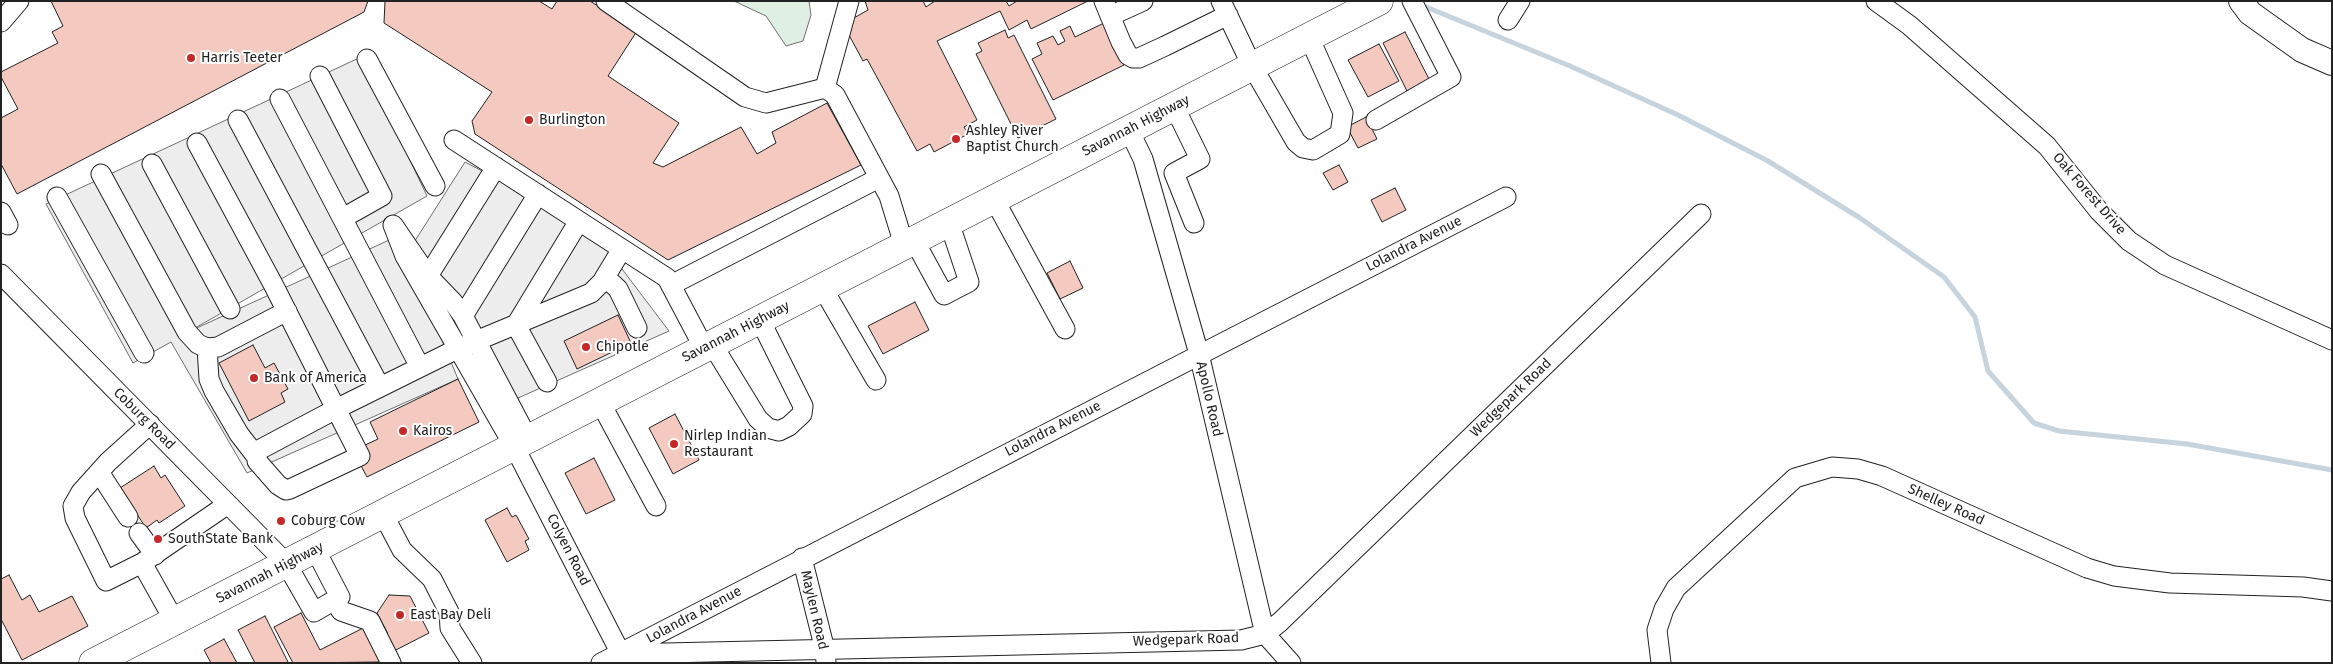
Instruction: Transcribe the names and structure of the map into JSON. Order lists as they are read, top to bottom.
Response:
{
  "streets": {
    "highway": ["Savannah Highway"],
    "street": [
      "Oak Forest Drive",
      "Lolandra Avenue",
      "Wedgepark Road",
      "Apollo Road",
      "Coburg Road",
      "Shelley Road",
      "Colyen Road",
      "Maylen Road"
    ]
  },
  "crossings": [
    ["Savannah Highway", "Apollo Road"],
    ["Savannah Highway", "Coburg Road"],
    ["Savannah Highway", "Colyen Road"],
    ["Lolandra Avenue", "Wedgepark Road"],
    ["Lolandra Avenue", "Apollo Road"],
    ["Lolandra Avenue", "Colyen Road"],
    ["Lolandra Avenue", "Maylen Road"],
    ["Wedgepark Road", "Apollo Road"],
    ["Wedgepark Road", "Colyen Road"],
    ["Wedgepark Road", "Maylen Road"]
  ],
  "places": [
    "Harris Teeter",
    "Burlington",
    "Ashley River Baptist Church",
    "Chipotle",
    "Bank of America",
    "Kairos",
    "Nirlep Indian Restaurant",
    "Coburg Cow",
    "SouthState Bank",
    "East Bay Deli"
  ]
}
